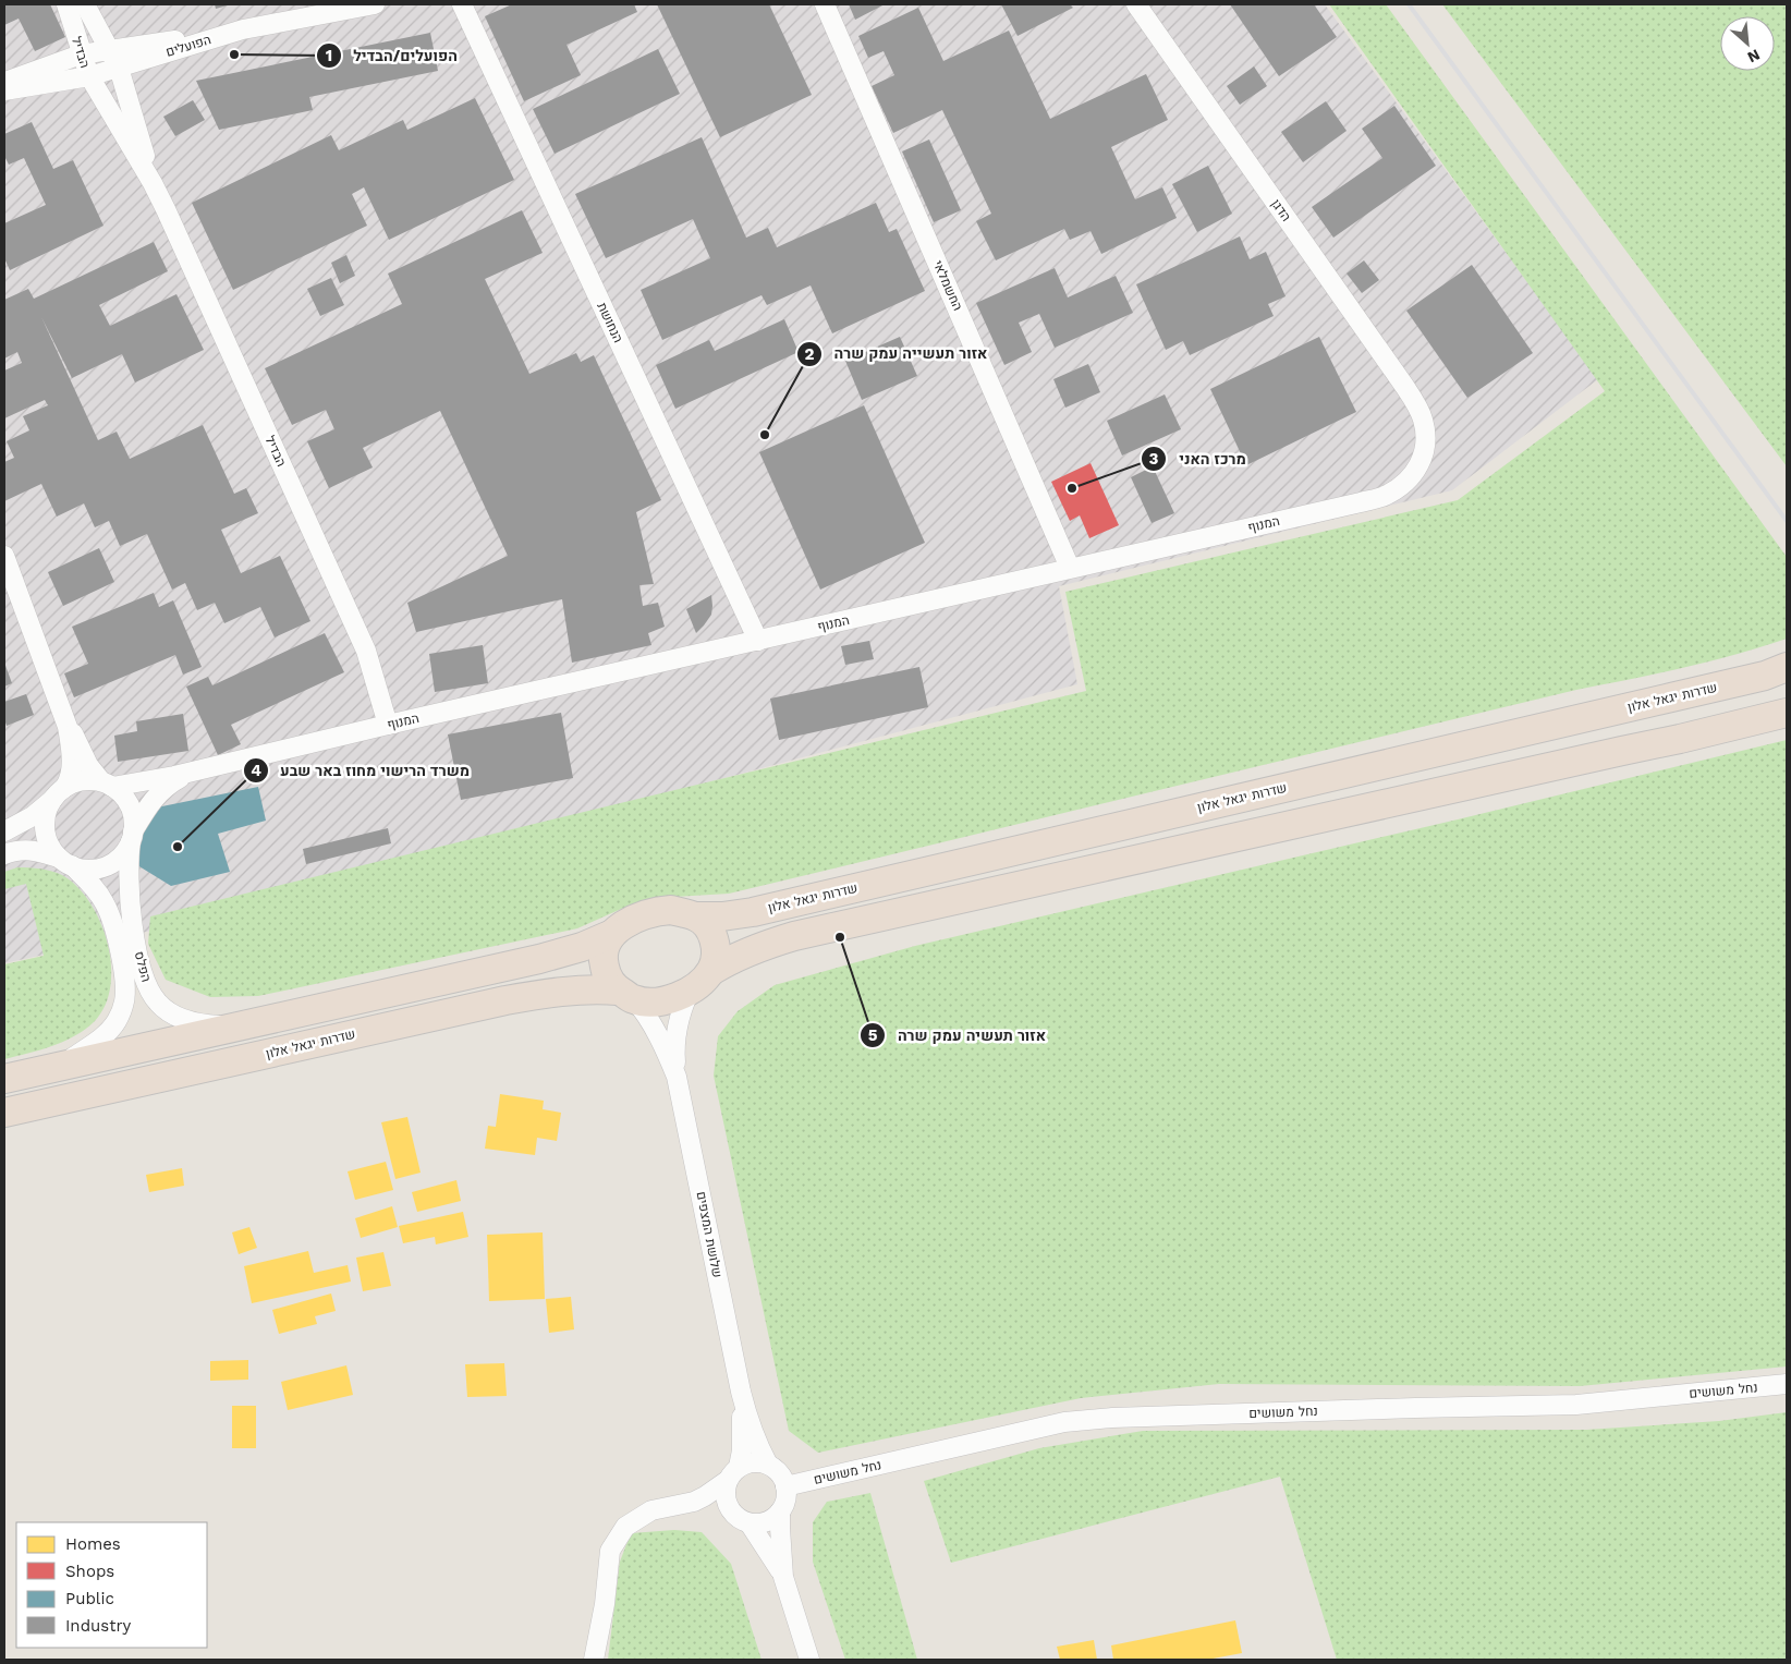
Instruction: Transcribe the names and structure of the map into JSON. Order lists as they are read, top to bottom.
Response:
{
  "streets": {
    "highway": ["שדרות יגאל אלון"],
    "street": [
      "הבדיל",
      "הדגן",
      "החשמלאי",
      "הנחושת",
      "המנוף",
      "הפלס",
      "שלושת המצפים",
      "נחל משושים"
    ]
  },
  "crossings": [
    ["הבדיל", "המנוף"],
    ["הדגן", "המנוף"],
    ["החשמלאי", "המנוף"],
    ["הנחושת", "המנוף"],
    ["המנוף", "הפלס"],
    ["שדרות יגאל אלון", "שלושת המצפים"],
    ["שלושת המצפים", "נחל משושים"]
  ],
  "places": [
    "הפועלים/הבדיל",
    "אזור תעשייה עמק שרה",
    "מרכז האני",
    "משרד הרישוי מחוז באר שבע",
    "אזור תעשיה עמק שרה"
  ],
  "legend": [
    "Homes",
    "Shops",
    "Public",
    "Industry"
  ],
  "north": "bottom right"
}
